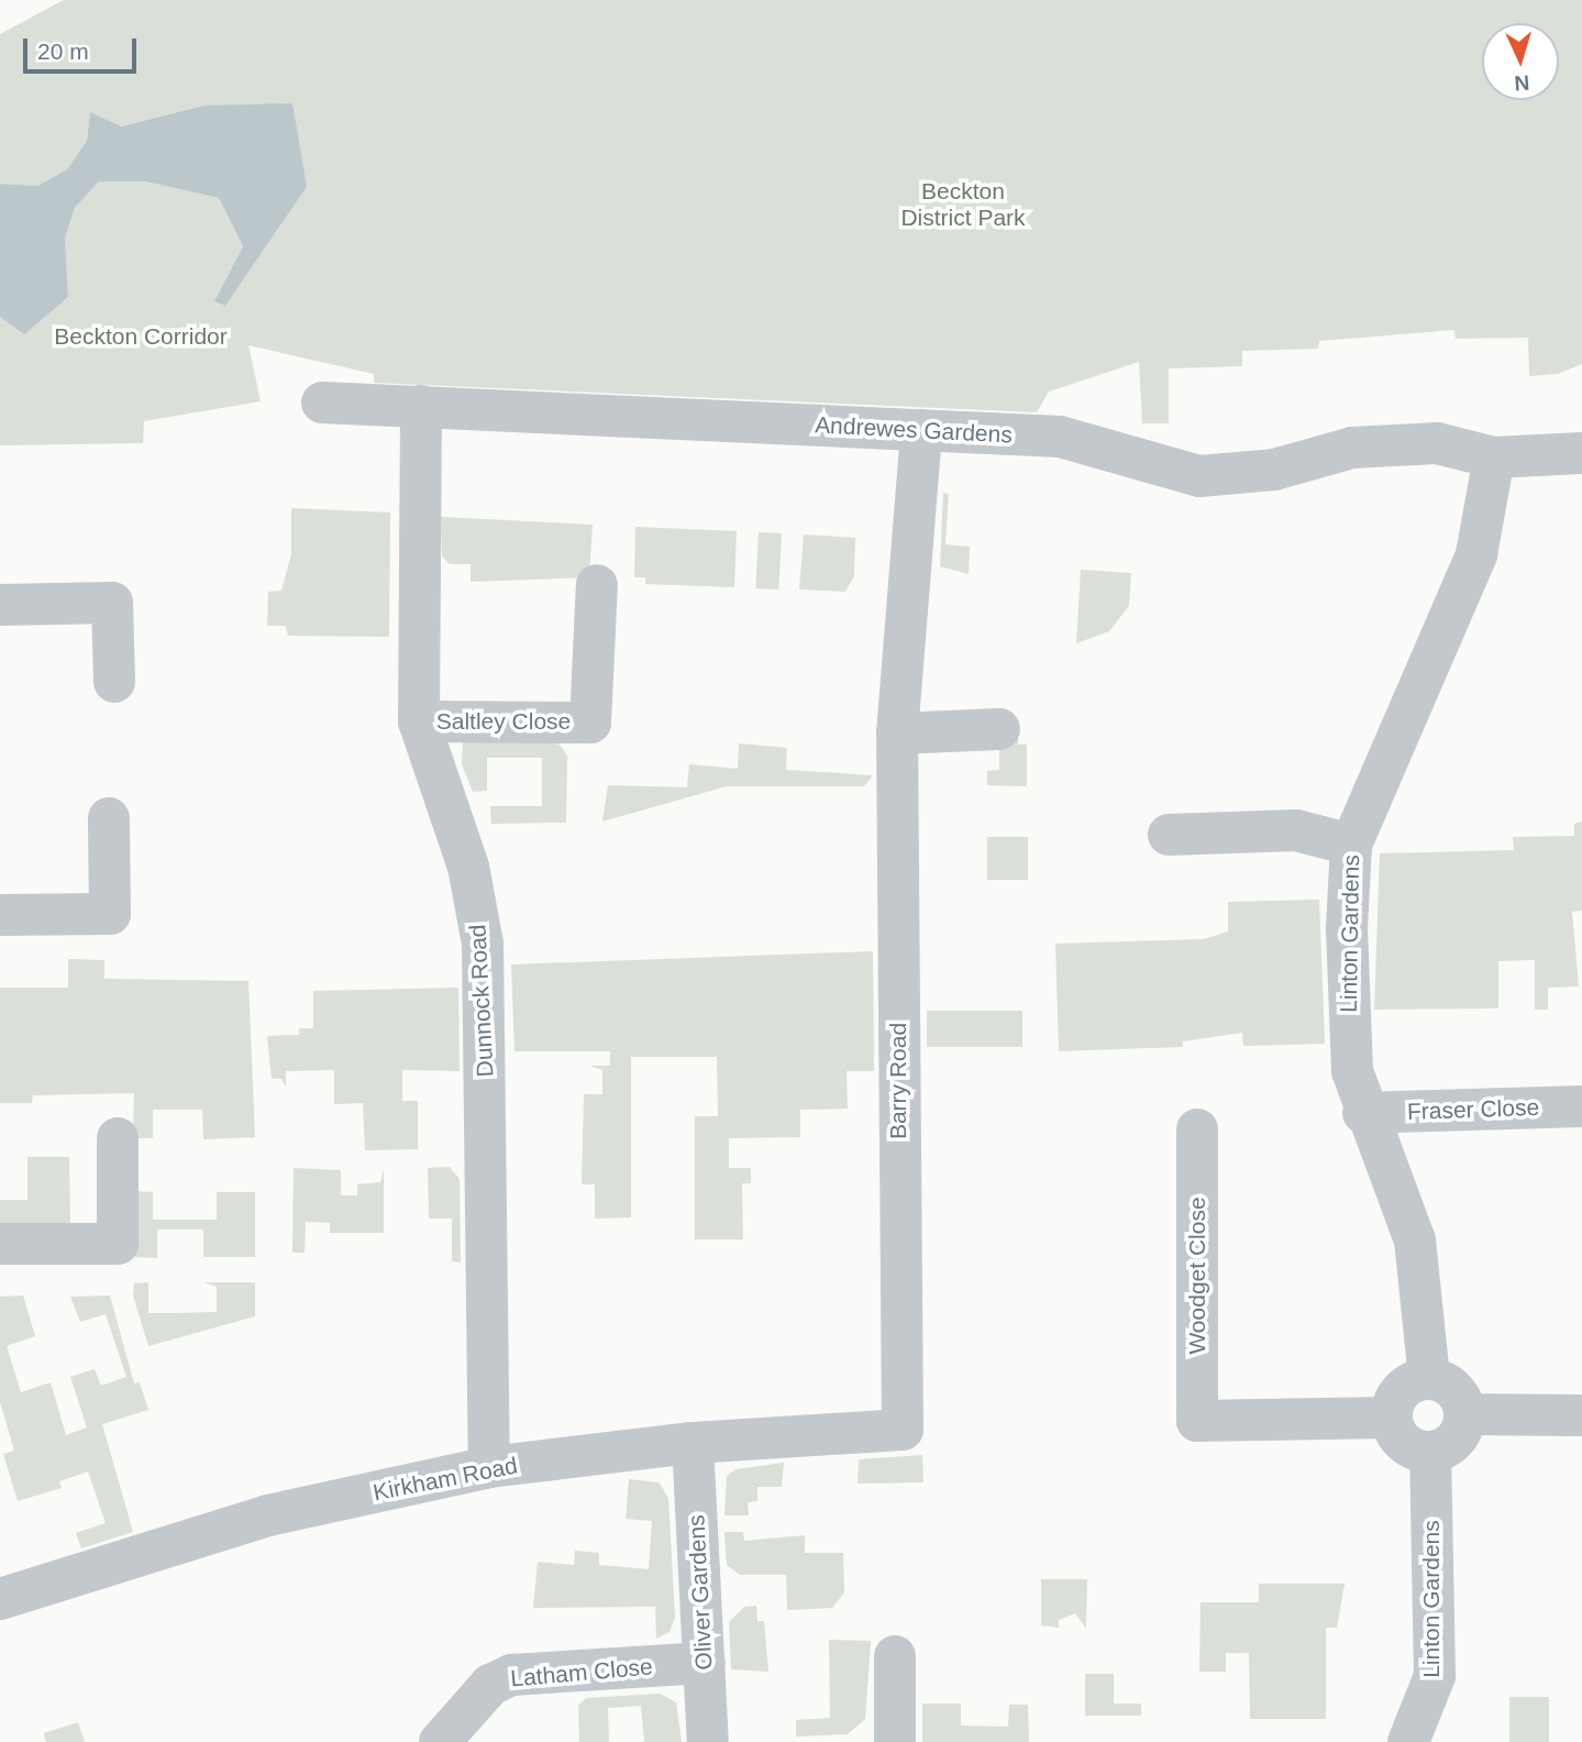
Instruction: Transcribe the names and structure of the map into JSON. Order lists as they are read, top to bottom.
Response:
{
  "streets": {
    "street": [
      "Andrewes Gardens",
      "Saltley Close",
      "Linton Gardens",
      "Dunnock Road",
      "Barry Road",
      "Fraser Close",
      "Woodget Close",
      "Kirkham Road",
      "Oliver Gardens",
      "Latham Close"
    ]
  },
  "crossings": [
    ["Andrewes Gardens", "Linton Gardens"],
    ["Andrewes Gardens", "Dunnock Road"],
    ["Andrewes Gardens", "Barry Road"],
    ["Saltley Close", "Dunnock Road"],
    ["Linton Gardens", "Fraser Close"],
    ["Linton Gardens", "Woodget Close"],
    ["Dunnock Road", "Kirkham Road"],
    ["Barry Road", "Kirkham Road"],
    ["Kirkham Road", "Oliver Gardens"],
    ["Oliver Gardens", "Latham Close"]
  ],
  "parks": ["Beckton District Park", "Beckton Corridor"],
  "scale_bar": "20 m",
  "north": "bottom"
}
